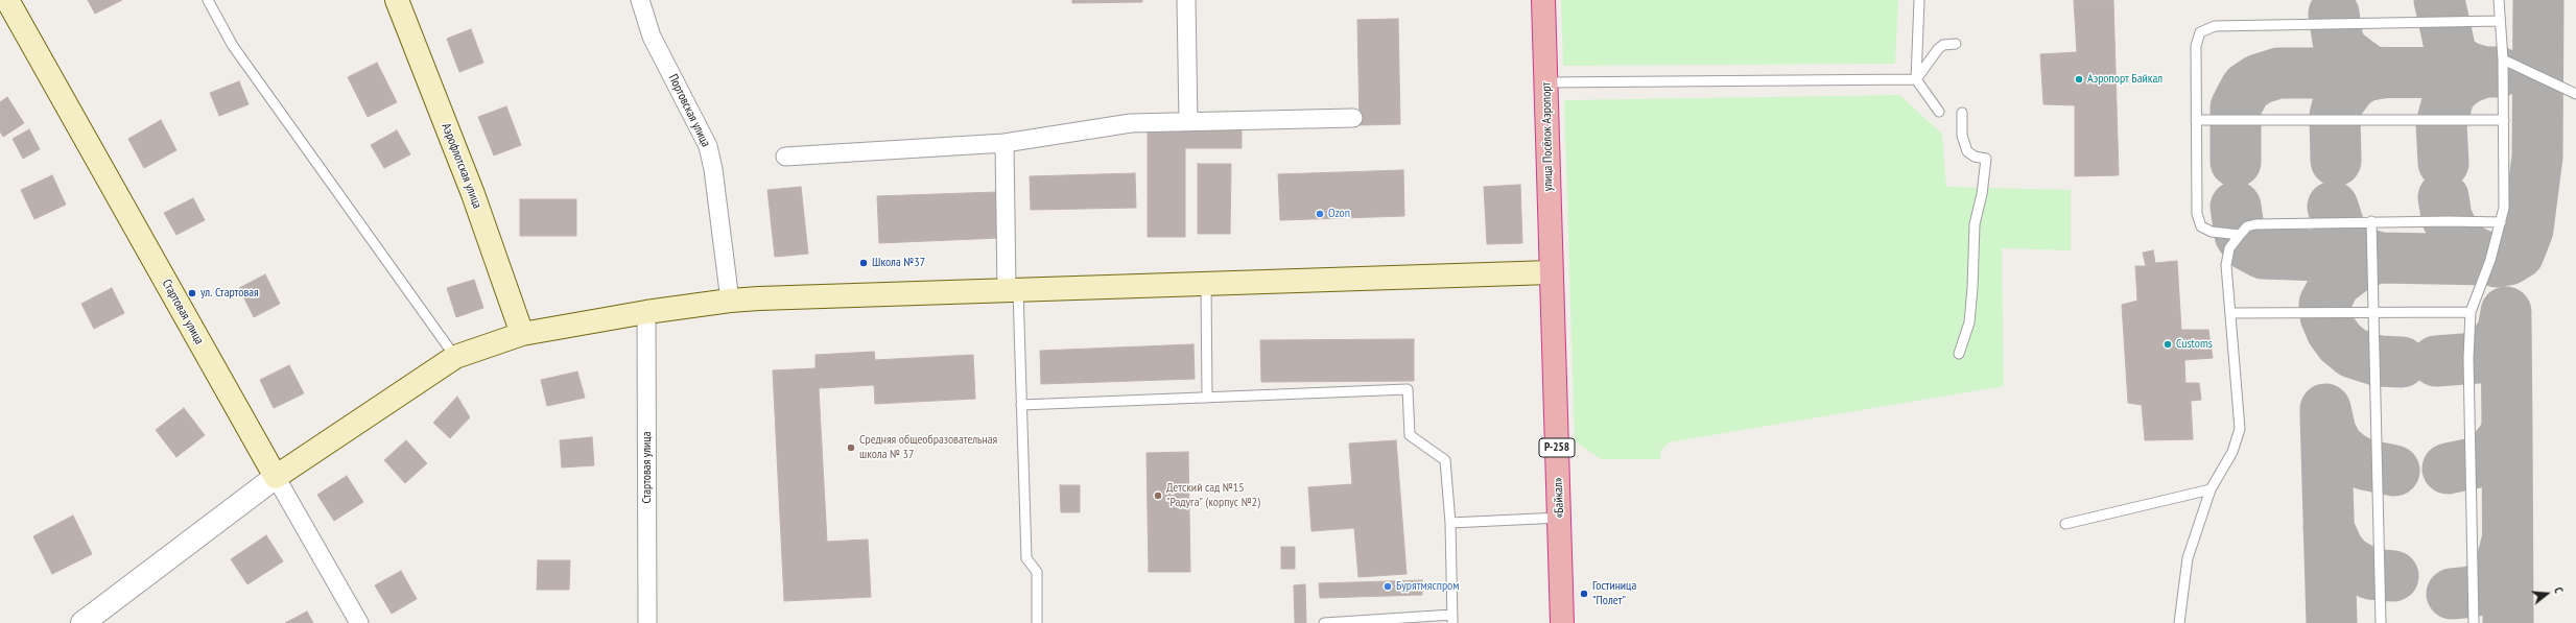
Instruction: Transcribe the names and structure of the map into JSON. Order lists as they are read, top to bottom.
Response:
{
  "streets": {
    "highway": ["улица Посёлок Аэропорт", "Р-258", "«Байкал»"],
    "main road": ["Аэрофлотская улица", "Стартовая улица"],
    "street": ["Портовская улица"]
  },
  "crossings": [
    ["улица Посёлок Аэропорт", "«Байкал»"]
  ],
  "places": [
    "Аэропорт Байкал",
    "Ozon",
    "Школа №37",
    "ул. Стартовая",
    "Customs",
    "Средняя общеобразовательная школа № 37",
    "Детский сад №15 \"Радуга\" (корпус №2)",
    "Бурятмяспром",
    "Гостиница \"Полет\""
  ],
  "north": "right"
}
